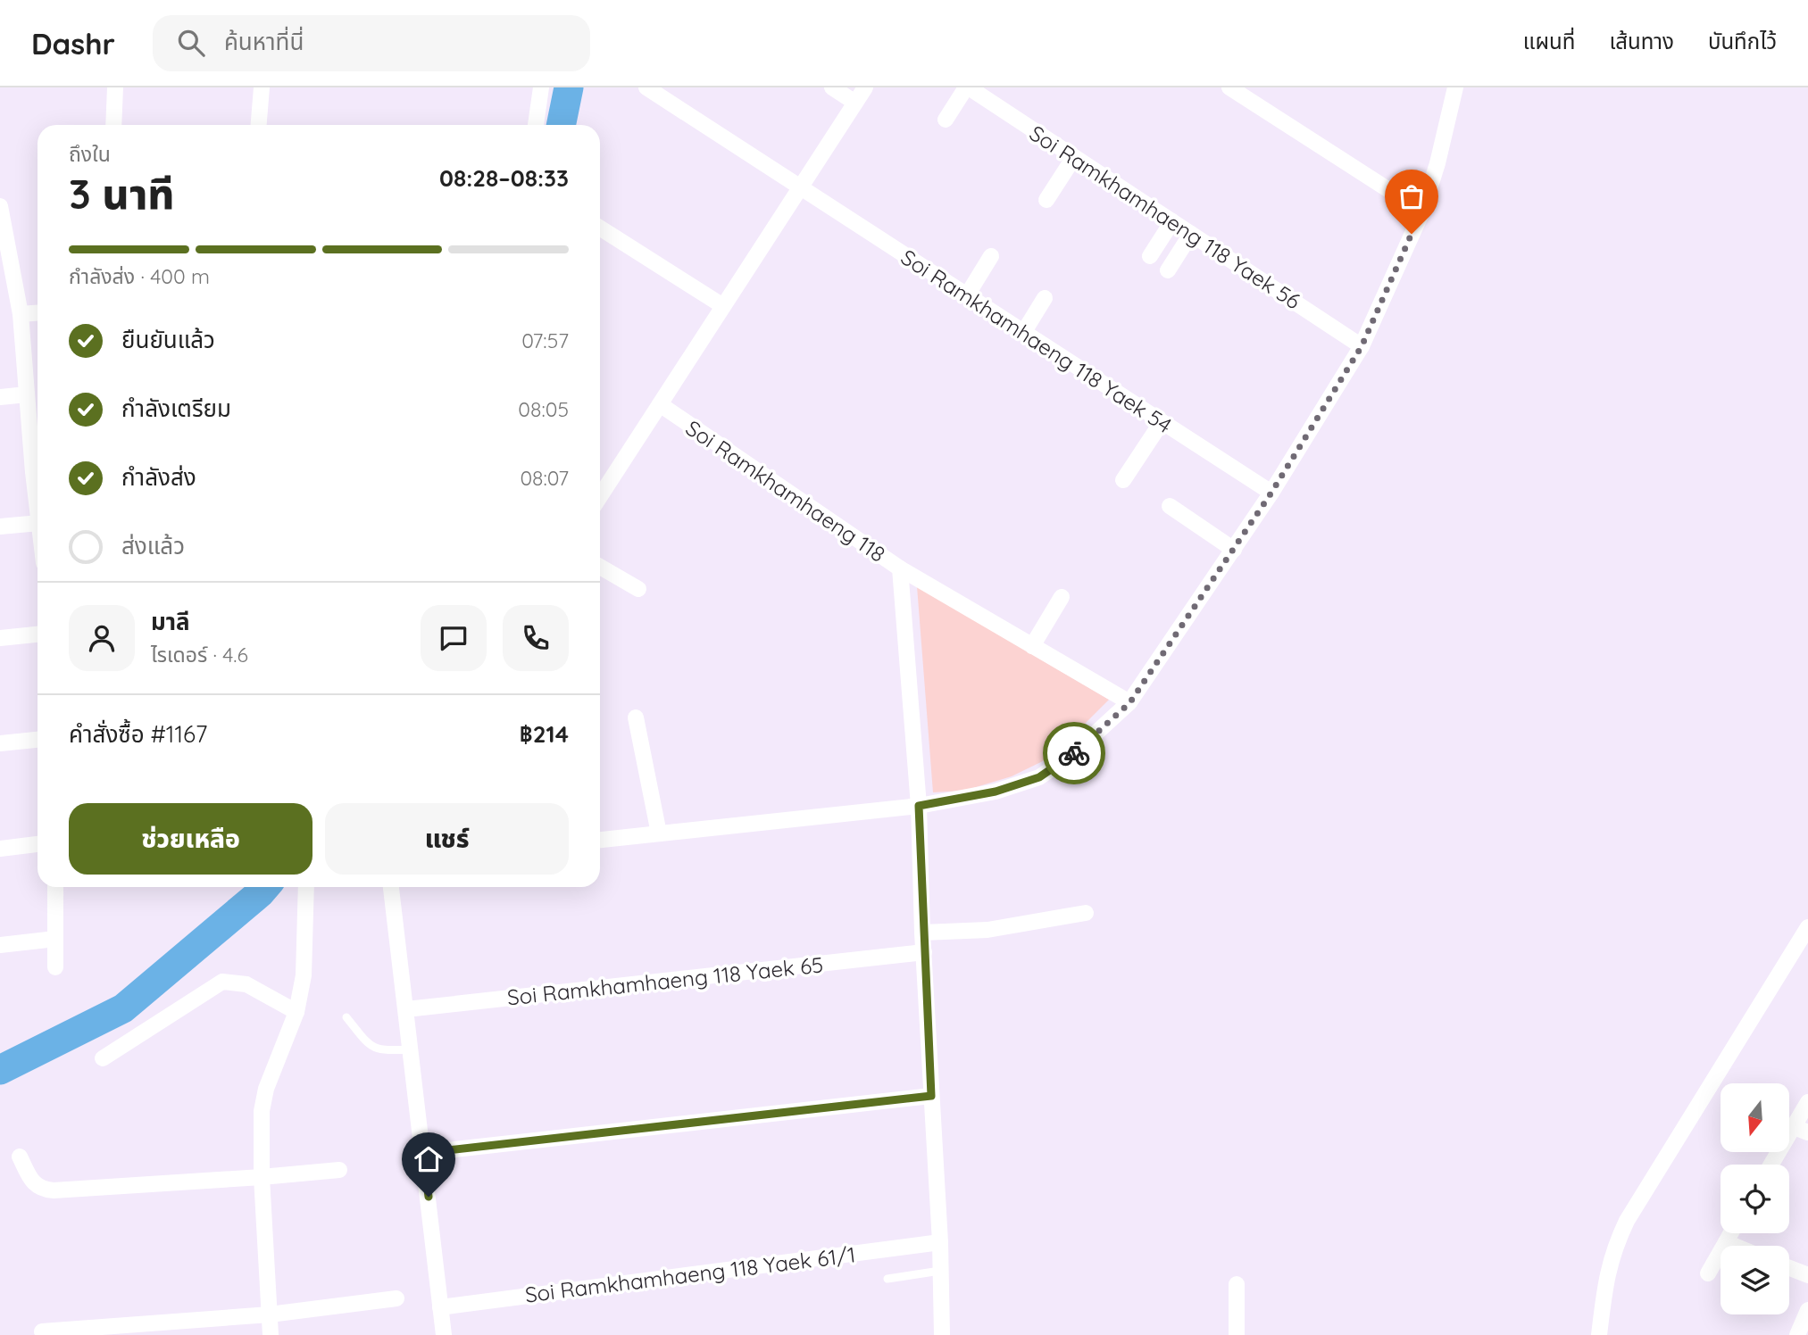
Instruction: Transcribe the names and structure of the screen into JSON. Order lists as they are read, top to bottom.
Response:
{
  "streets": {
    "street": [
      "Soi Ramkhamhaeng 118 Yaek 56",
      "Soi Ramkhamhaeng 118 Yaek 54",
      "Soi Ramkhamhaeng 118",
      "Soi Ramkhamhaeng 118 Yaek 65",
      "Soi Ramkhamhaeng 118 Yaek 61/1"
    ]
  },
  "crossings": [
    ["Soi Ramkhamhaeng 118", "Soi Ramkhamhaeng 118 Yaek 65"],
    ["Soi Ramkhamhaeng 118", "Soi Ramkhamhaeng 118 Yaek 61/1"]
  ],
  "north": "bottom",
  "page": {
    "header": "Dashr",
    "search": "ค้นหาที่นี่",
    "nav": ["แผนที่", "เส้นทาง", "บันทึกไว้"],
    "heading": ["3 นาที", "ถึงใน", "08:28–08:33"],
    "panel": [
      "มาลี",
      "ไรเดอร์ · 4.6",
      "คำสั่งซื้อ #1167",
      "฿214"
    ],
    "bar": "กำลังส่ง · 400 m",
    "list": [
      ["ยืนยันแล้ว", "07:57"],
      ["กำลังเตรียม", "08:05"],
      ["กำลังส่ง", "08:07"],
      "ส่งแล้ว"
    ],
    "buttons": ["ช่วยเหลือ", "แชร์"]
  }
}
